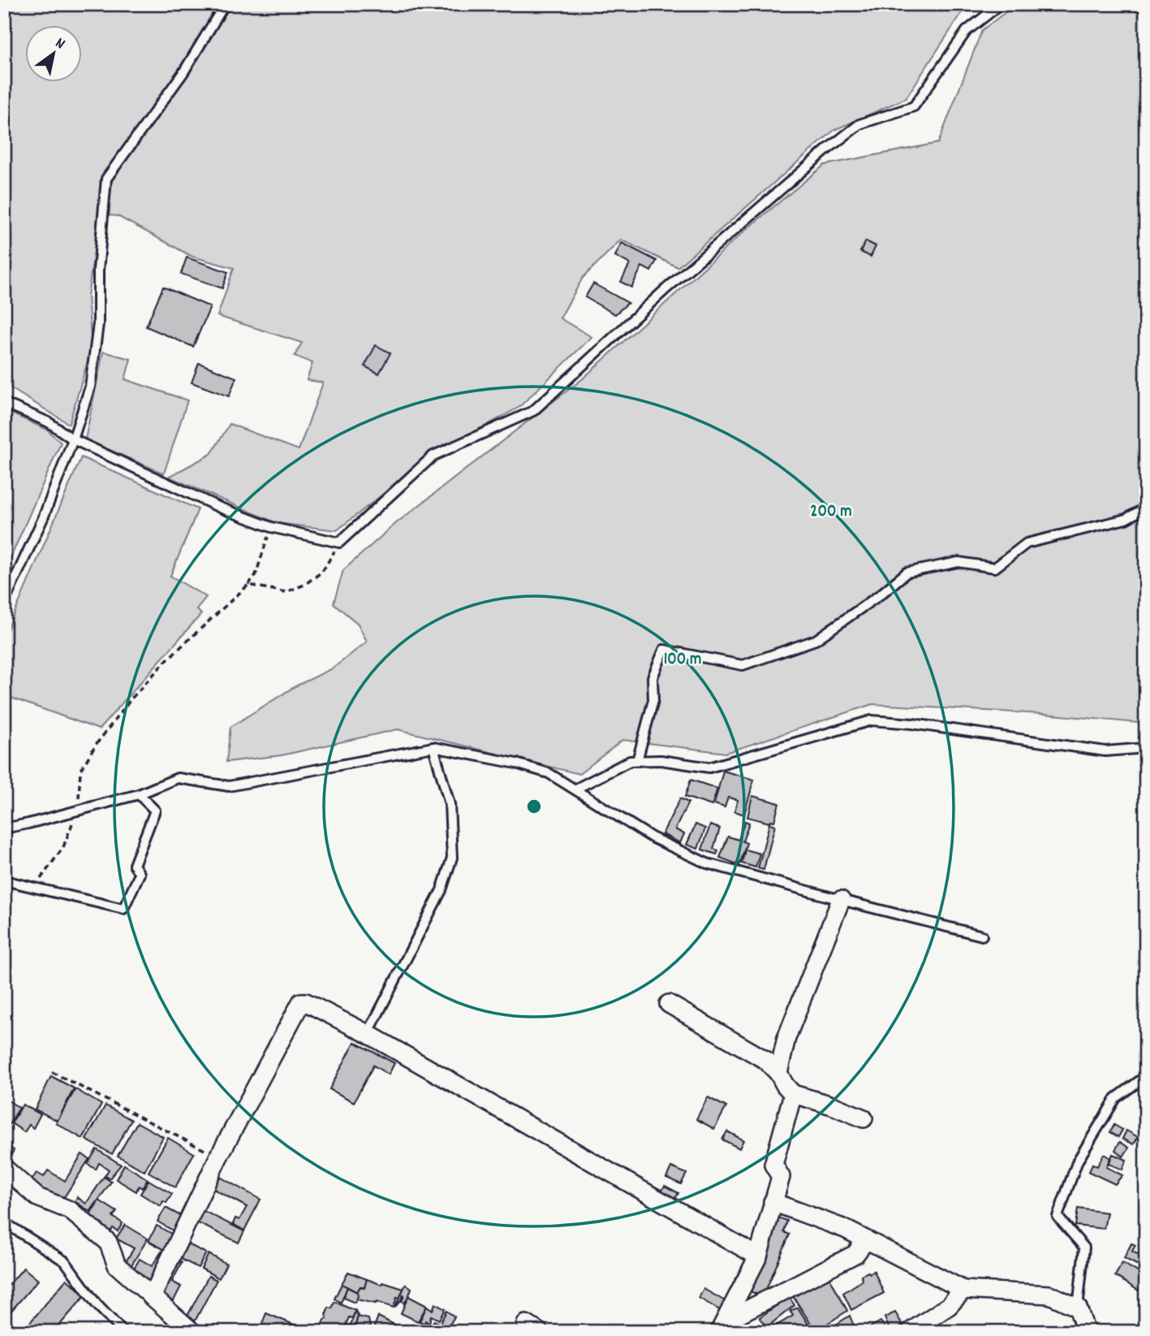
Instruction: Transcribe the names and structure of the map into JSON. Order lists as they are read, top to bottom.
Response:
{
  "north": "top right",
  "rings": ["200 m", "100 m"]
}
